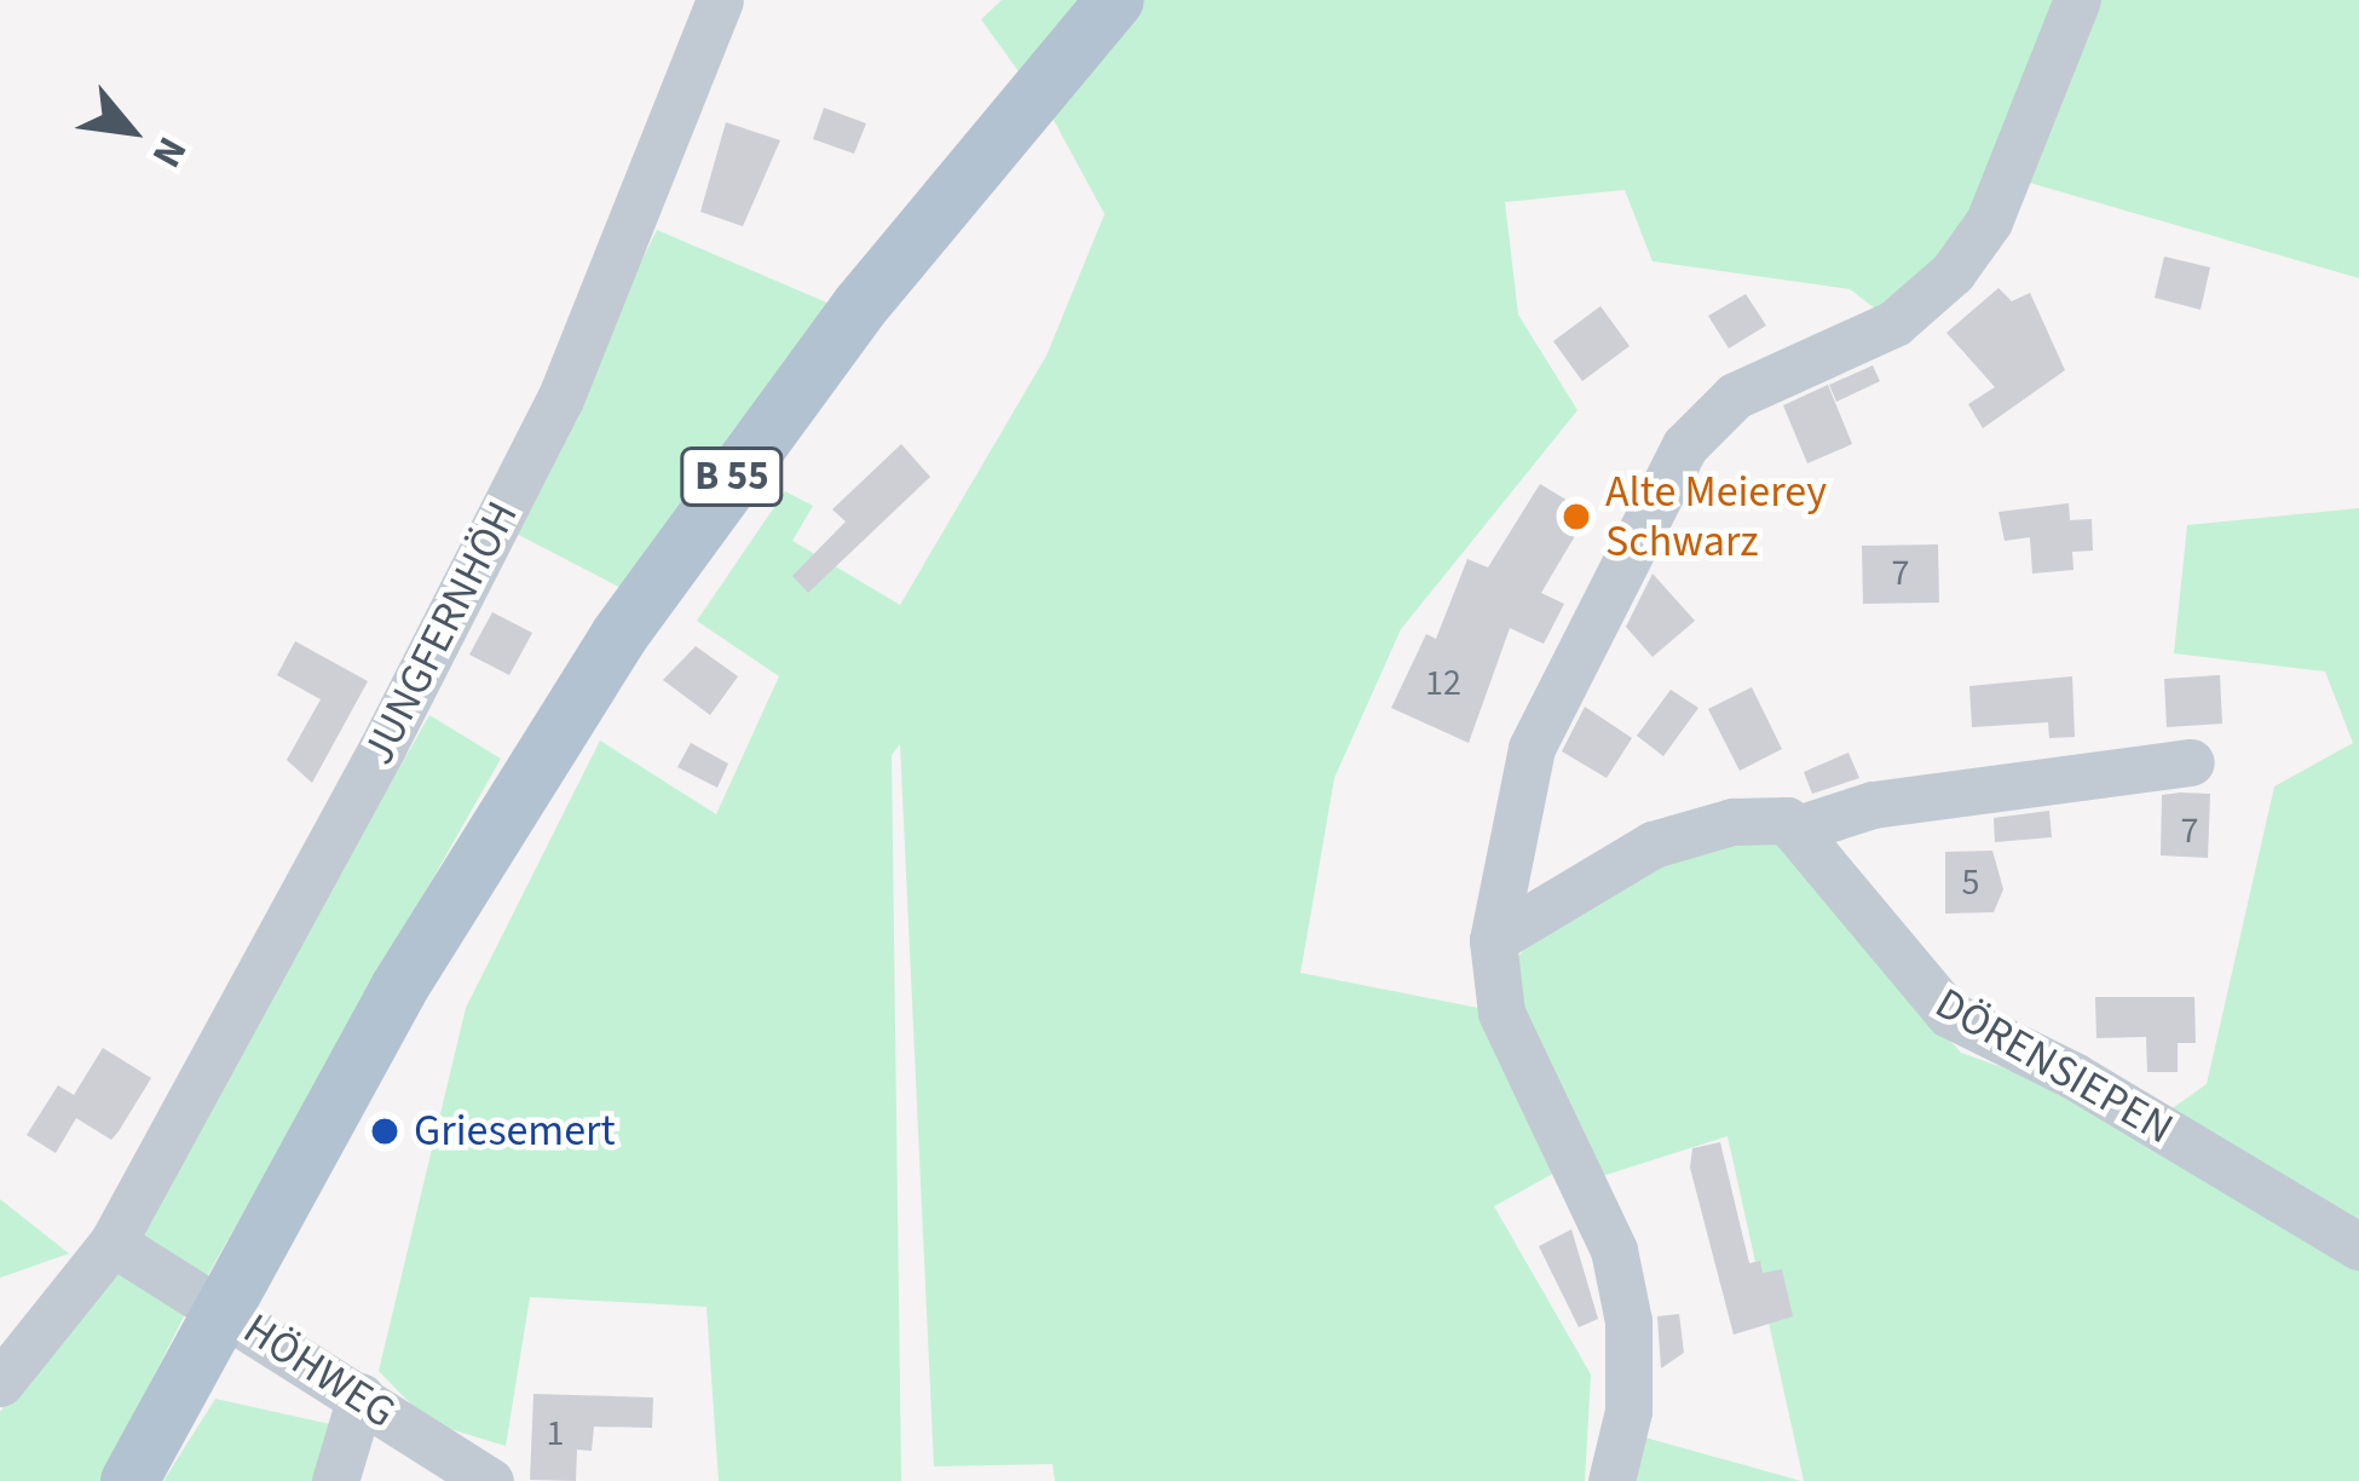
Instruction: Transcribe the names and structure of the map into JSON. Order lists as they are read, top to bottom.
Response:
{
  "streets": {
    "main road": ["B 55"],
    "street": ["JUNGFERNHÖH", "DÖRENSIEPEN", "HÖHWEG"]
  },
  "crossings": [
    ["B 55", "HÖHWEG"],
    ["JUNGFERNHÖH", "HÖHWEG"]
  ],
  "places": ["Alte Meierey Schwarz", "Griesemert"],
  "house_numbers": [
    "7",
    "12",
    "7",
    "5",
    "1"
  ],
  "north": "bottom right"
}
